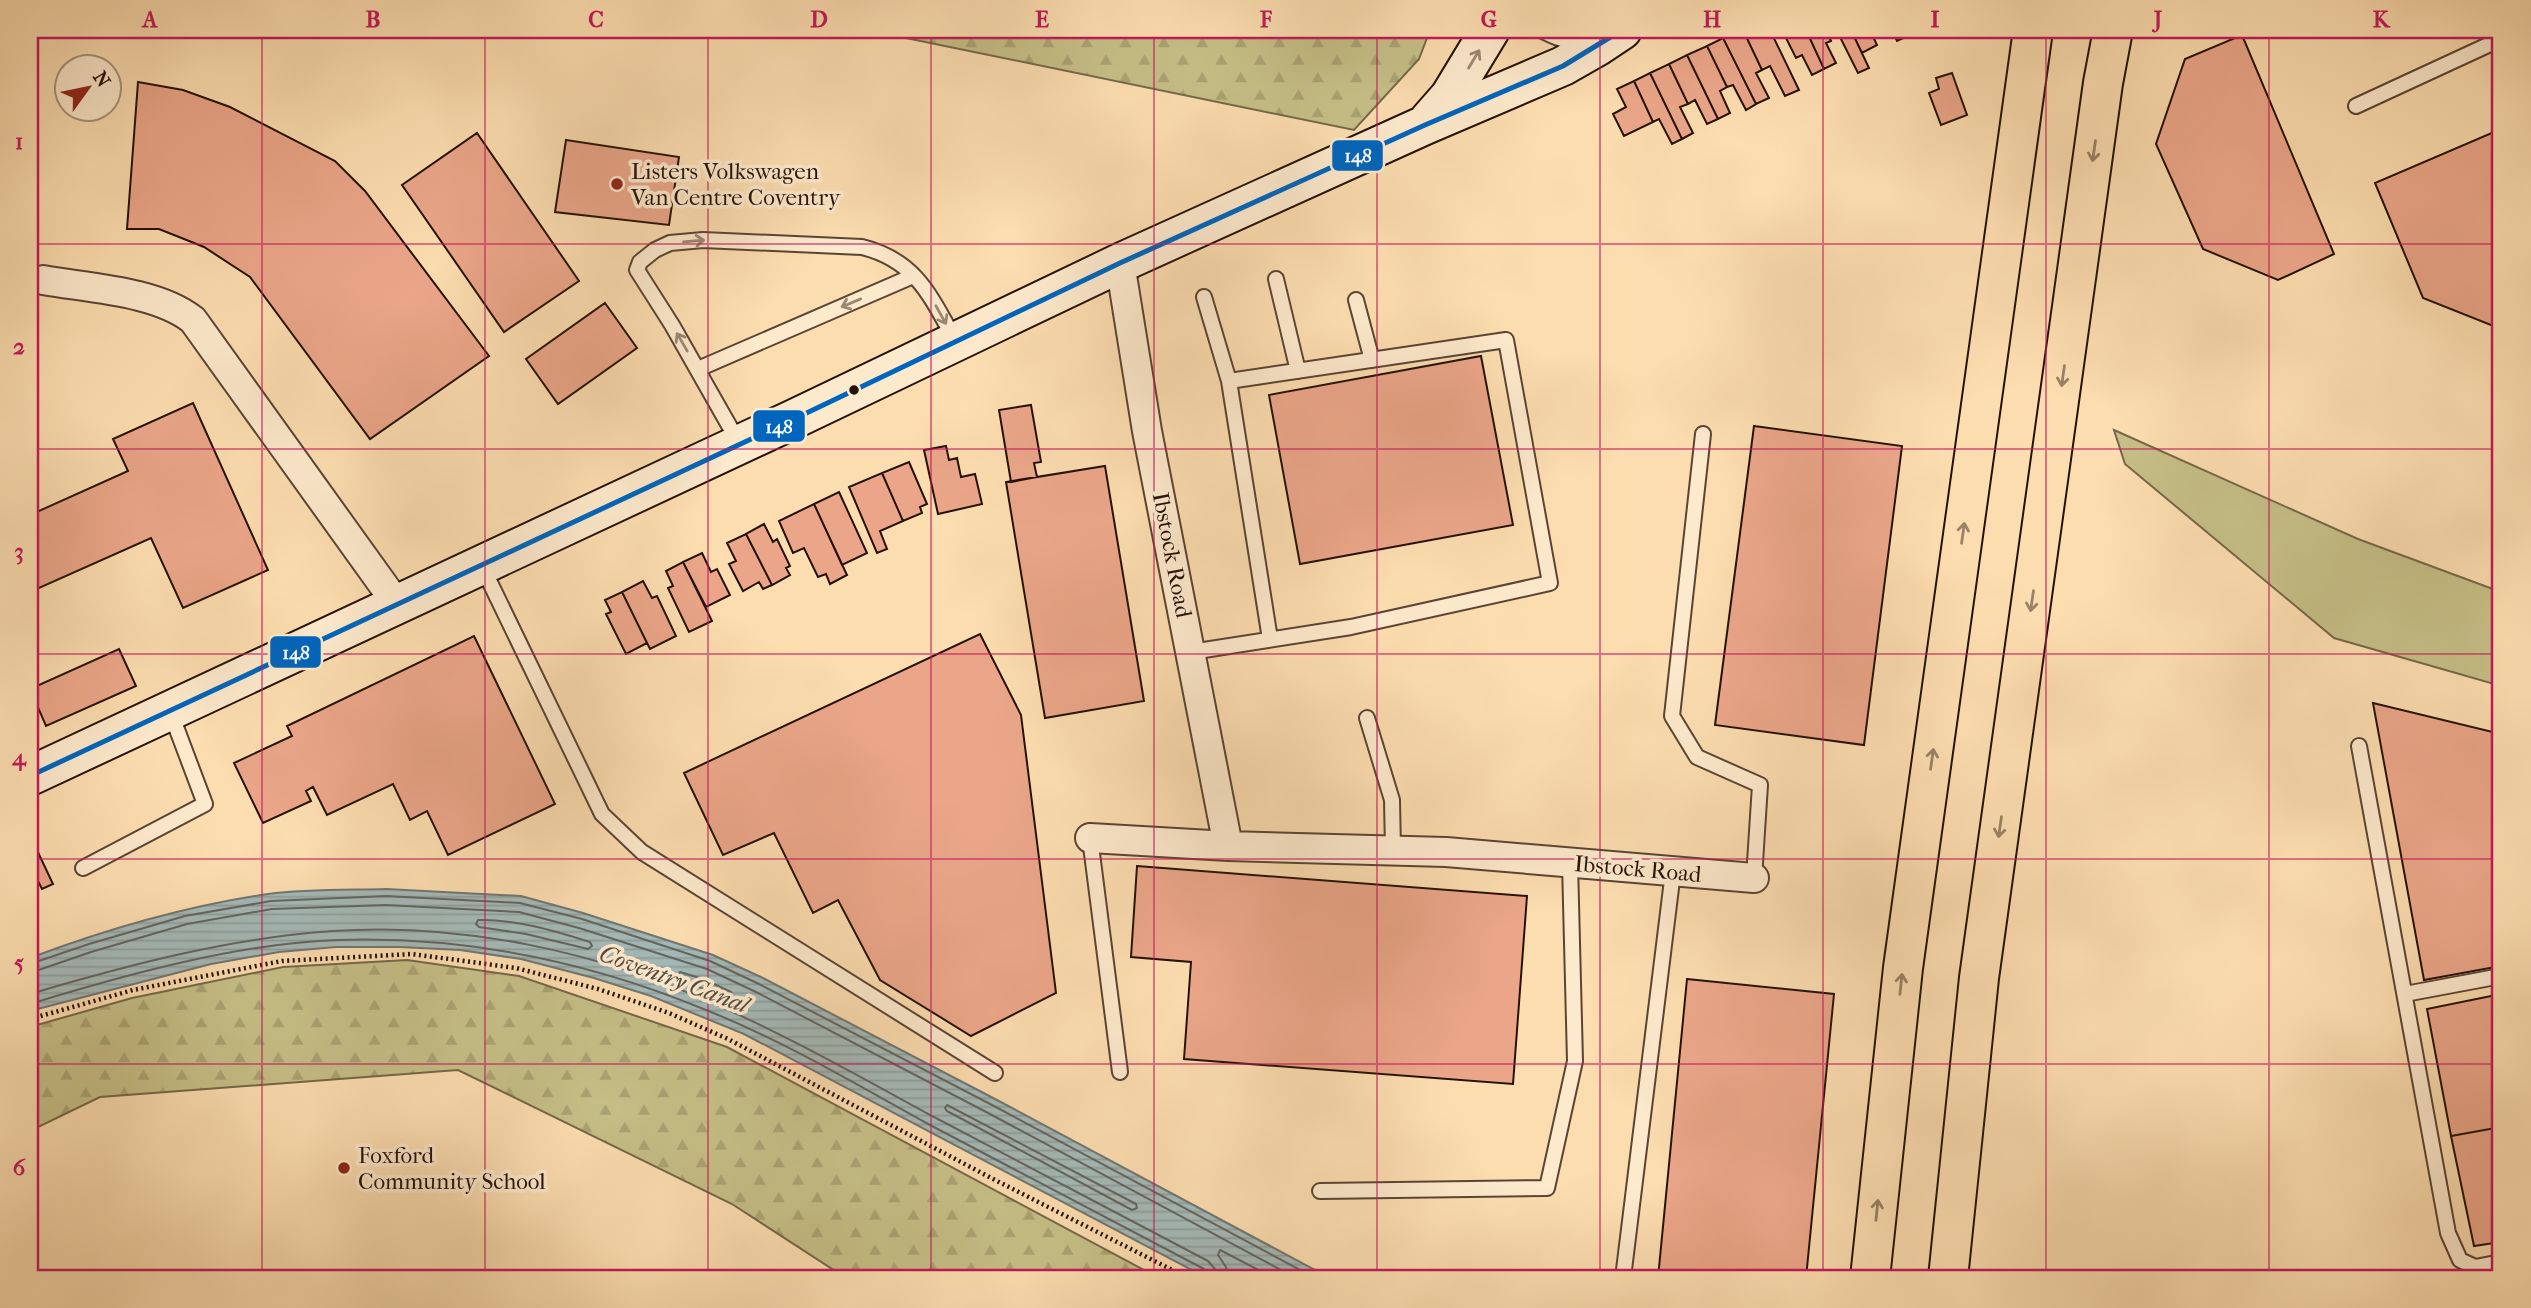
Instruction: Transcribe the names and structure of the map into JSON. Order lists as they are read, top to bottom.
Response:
{
  "streets": {
    "street": ["Ibstock Road"]
  },
  "water": ["Coventry Canal"],
  "places": ["Listers Volkswagen Van Centre Coventry", "Foxford Community School"],
  "lines": ["transit line 148"],
  "north": "top right",
  "grid": {
    "columns": [
      "A",
      "B",
      "C",
      "D",
      "E",
      "F",
      "G",
      "H",
      "I",
      "J",
      "K"
    ],
    "rows": [
      "1",
      "2",
      "3",
      "4",
      "5",
      "6"
    ]
  }
}
